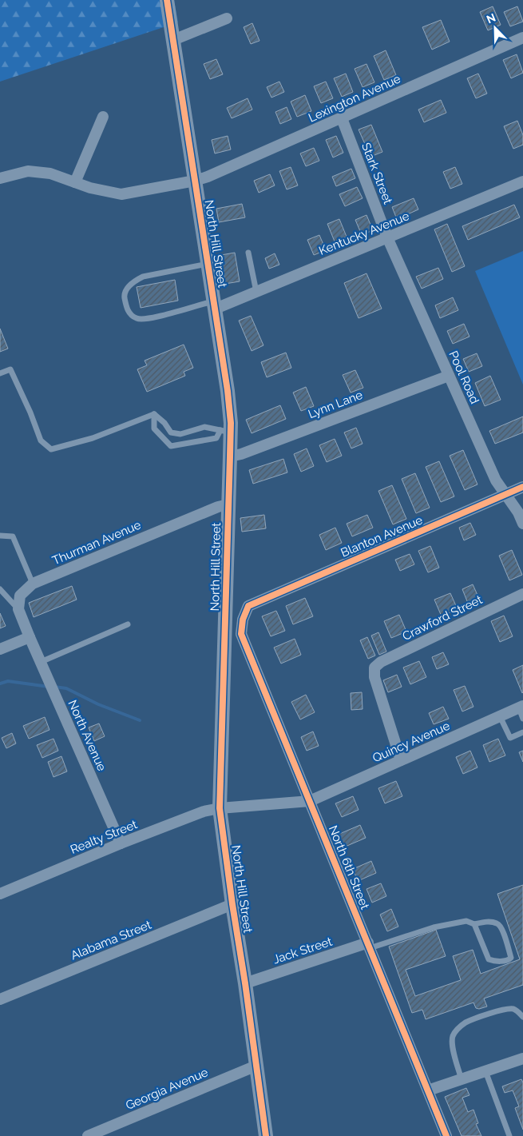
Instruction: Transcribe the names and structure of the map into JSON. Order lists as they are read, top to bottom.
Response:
{
  "streets": {
    "street": [
      "Lexington Avenue",
      "Stark Street",
      "Kentucky Avenue",
      "North Hill Street",
      "Pool Road",
      "Lynn Lane",
      "Blanton Avenue",
      "Thurman Avenue",
      "Crawford Street",
      "North Avenue",
      "Quincy Avenue",
      "Realty Street",
      "North 6th Street",
      "Alabama Street",
      "Jack Street",
      "Georgia Avenue"
    ]
  },
  "crossings": [
    ["Lexington Avenue", "Stark Street"],
    ["Lexington Avenue", "North Hill Street"],
    ["Stark Street", "Kentucky Avenue"],
    ["Stark Street", "Pool Road"],
    ["Kentucky Avenue", "North Hill Street"],
    ["Kentucky Avenue", "Pool Road"],
    ["North Hill Street", "Lynn Lane"],
    ["North Hill Street", "Thurman Avenue"],
    ["North Hill Street", "Quincy Avenue"],
    ["North Hill Street", "Realty Street"],
    ["North Hill Street", "Alabama Street"],
    ["North Hill Street", "Jack Street"],
    ["North Hill Street", "Georgia Avenue"],
    ["Pool Road", "Lynn Lane"],
    ["Pool Road", "Blanton Avenue"],
    ["Blanton Avenue", "North 6th Street"],
    ["Crawford Street", "Quincy Avenue"],
    ["North Avenue", "Realty Street"],
    ["Quincy Avenue", "Realty Street"],
    ["Quincy Avenue", "North 6th Street"],
    ["North 6th Street", "Jack Street"]
  ],
  "north": "top left"
}
